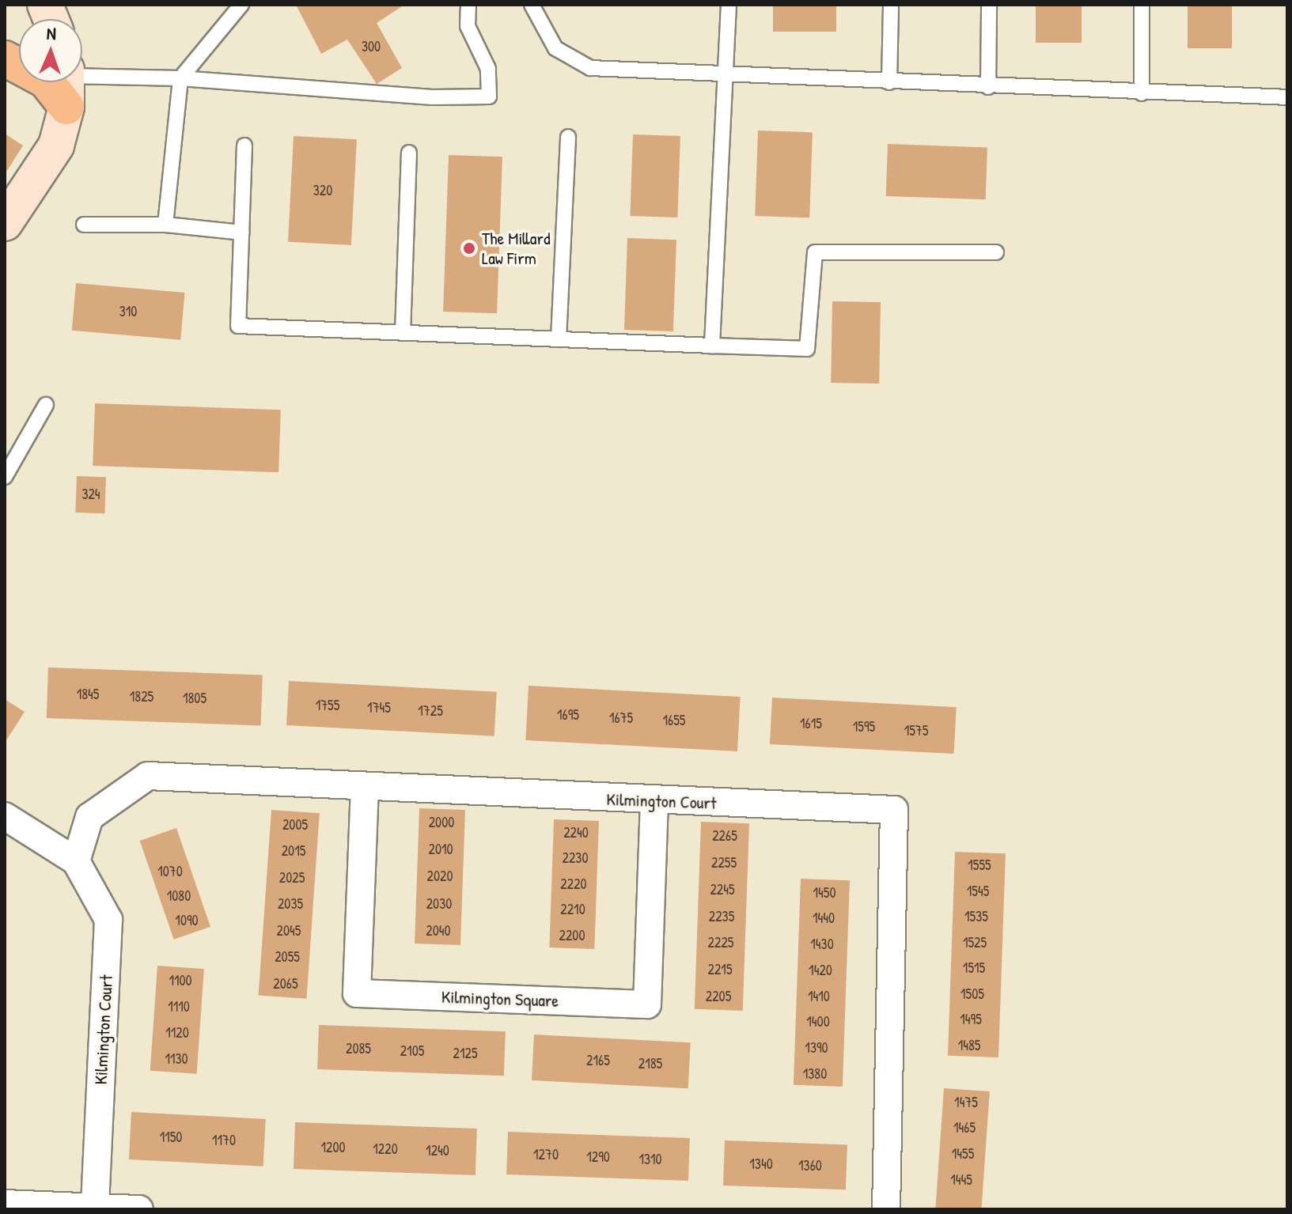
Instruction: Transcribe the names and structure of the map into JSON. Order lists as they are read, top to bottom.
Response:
{
  "streets": {
    "street": ["Kilmington Court", "Kilmington Square"]
  },
  "crossings": [
    ["Kilmington Court", "Kilmington Square"]
  ],
  "places": ["The Millard Law Firm"],
  "house_numbers": [
    "300",
    "320",
    "310",
    "324",
    "1845",
    "1825",
    "1805",
    "1755",
    "1745",
    "1725",
    "1695",
    "1675",
    "1655",
    "1615",
    "1595",
    "1575",
    "2000",
    "2005",
    "2240",
    "2265",
    "2010",
    "2015",
    "2230",
    "2255",
    "1555",
    "1070",
    "2020",
    "2025",
    "2220",
    "2245",
    "1545",
    "1450",
    "1080",
    "2035",
    "2030",
    "2210",
    "2235",
    "1535",
    "1440",
    "1090",
    "2045",
    "2040",
    "2200",
    "2225",
    "1525",
    "1430",
    "2055",
    "1515",
    "2215",
    "1420",
    "1100",
    "2065",
    "1505",
    "2205",
    "1410",
    "1110",
    "1495",
    "1400",
    "1120",
    "1485",
    "1390",
    "2085",
    "2105",
    "2125",
    "1130",
    "2165",
    "2185",
    "1380",
    "1475",
    "1465",
    "1150",
    "1170",
    "1200",
    "1220",
    "1240",
    "1455",
    "1270",
    "1290",
    "1310",
    "1340",
    "1360",
    "1445"
  ],
  "north": "top"
}
